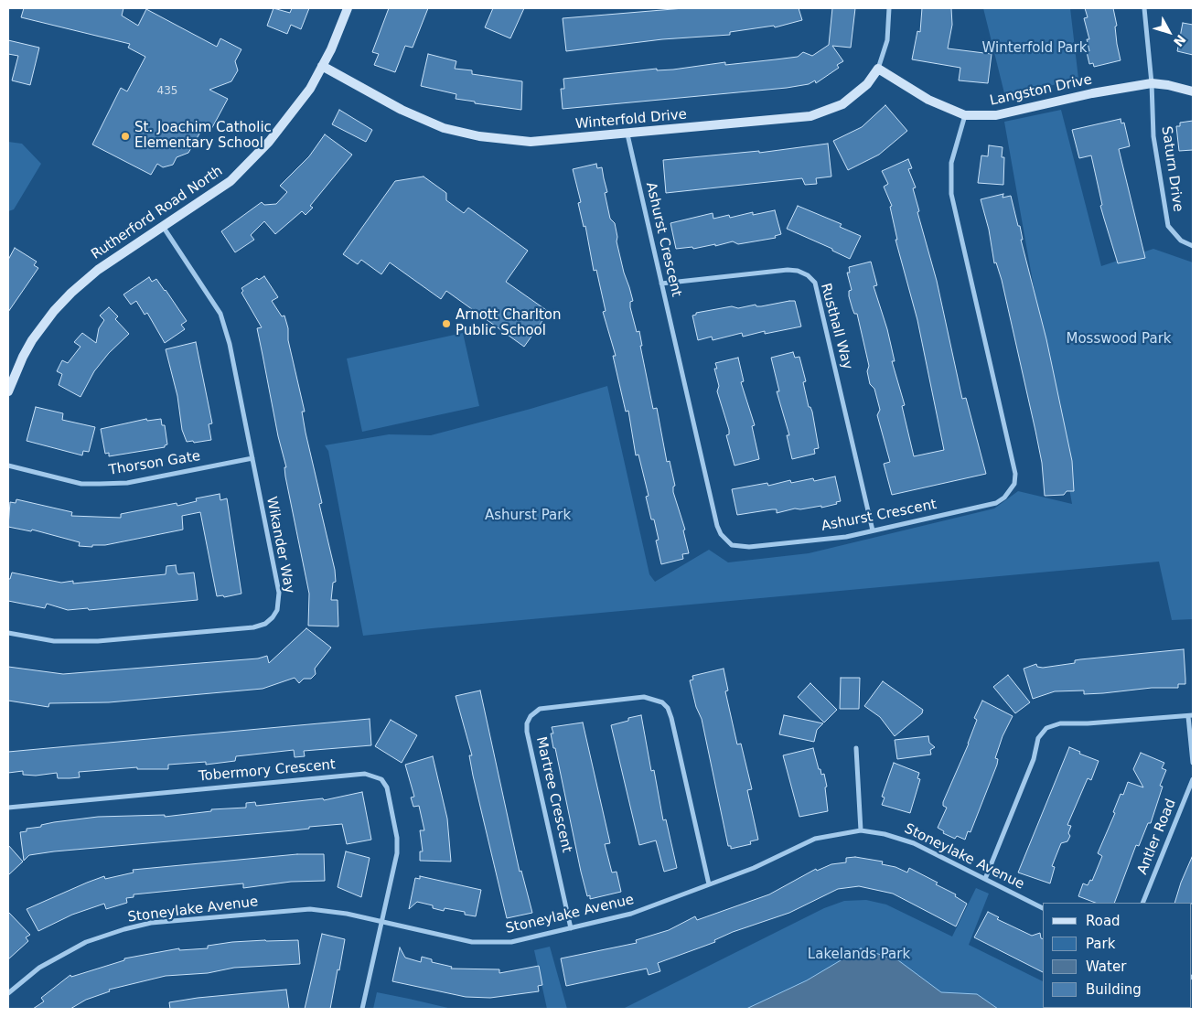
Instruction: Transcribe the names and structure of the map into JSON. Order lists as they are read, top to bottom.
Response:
{
  "streets": {
    "street": [
      "Langston Drive",
      "Winterfold Drive",
      "Saturn Drive",
      "Rutherford Road North",
      "Ashurst Crescent",
      "Rusthall Way",
      "Thorson Gate",
      "Wikander Way",
      "Tobermory Crescent",
      "Martree Crescent",
      "Antler Road",
      "Stoneylake Avenue"
    ]
  },
  "crossings": [
    ["Langston Drive", "Winterfold Drive"],
    ["Langston Drive", "Saturn Drive"],
    ["Langston Drive", "Ashurst Crescent"],
    ["Winterfold Drive", "Rutherford Road North"],
    ["Winterfold Drive", "Ashurst Crescent"],
    ["Rutherford Road North", "Wikander Way"],
    ["Ashurst Crescent", "Rusthall Way"],
    ["Thorson Gate", "Wikander Way"],
    ["Tobermory Crescent", "Stoneylake Avenue"],
    ["Martree Crescent", "Stoneylake Avenue"]
  ],
  "parks": [
    "Winterfold Park",
    "Mosswood Park",
    "Ashurst Park",
    "Lakelands Park"
  ],
  "places": ["St. Joachim Catholic Elementary School", "Arnott Charlton Public School"],
  "house_numbers": ["435"],
  "legend": [
    "Road",
    "Park",
    "Water",
    "Building"
  ],
  "north": "bottom right"
}
